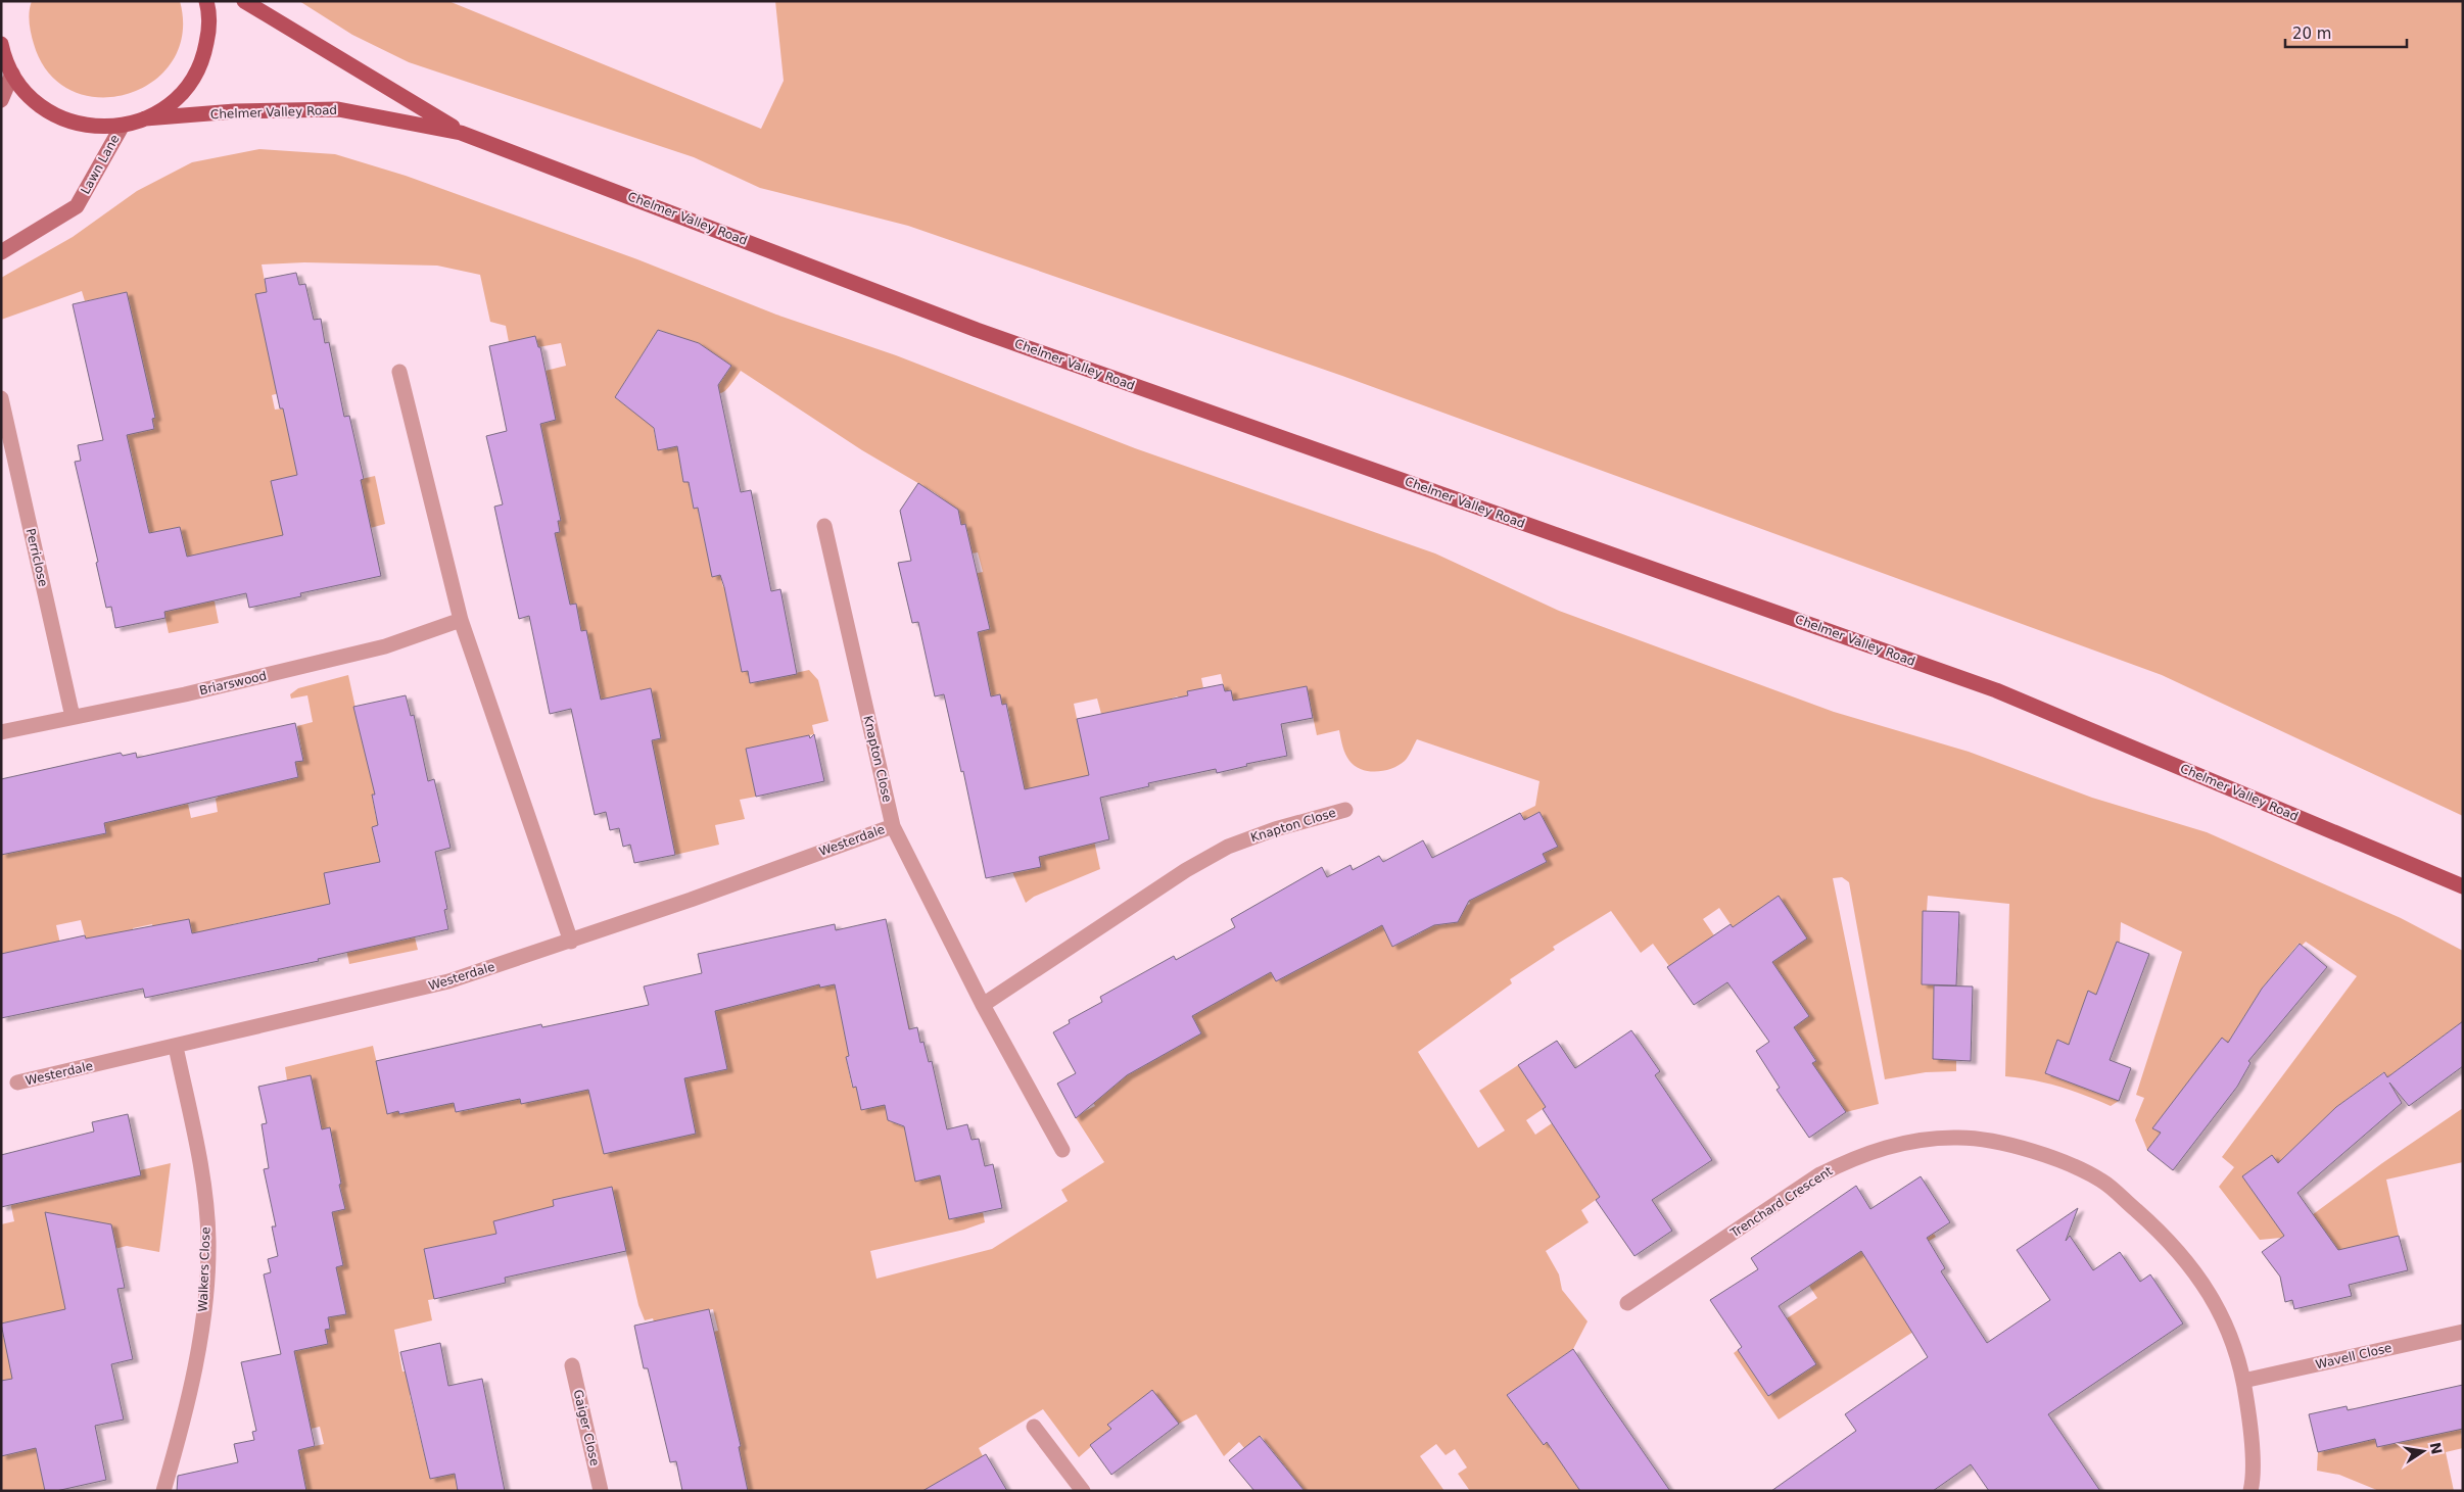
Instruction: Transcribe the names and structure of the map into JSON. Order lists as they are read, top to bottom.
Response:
{
  "streets": {
    "main road": ["Chelmer Valley Road"],
    "street": [
      "Lawn Lane",
      "Perriclose",
      "Briarswood",
      "Knapton Close",
      "Westerdale",
      "Trenchard Crescent",
      "Walkers Close",
      "Wavell Close",
      "Gaiger Close"
    ]
  },
  "crossings": [
    ["Perriclose", "Briarswood"],
    ["Knapton Close", "Westerdale"],
    ["Westerdale", "Walkers Close"],
    ["Trenchard Crescent", "Wavell Close"]
  ],
  "scale_bar": "20 m",
  "north": "right"
}
